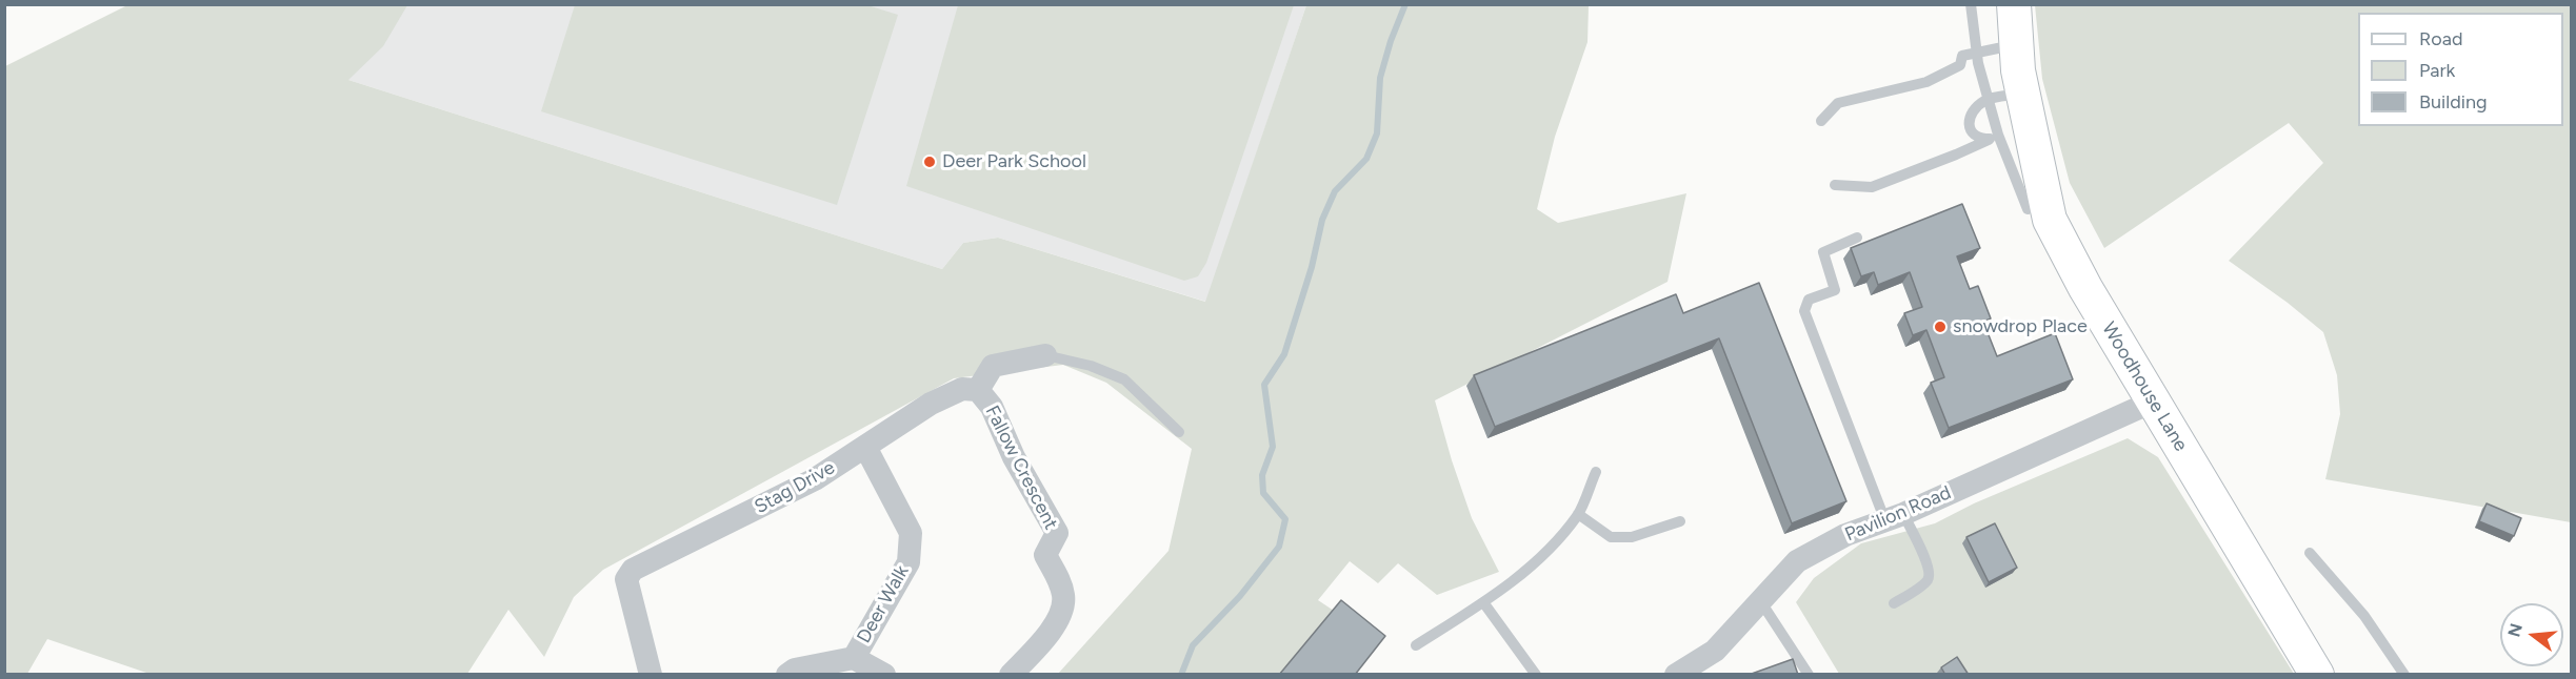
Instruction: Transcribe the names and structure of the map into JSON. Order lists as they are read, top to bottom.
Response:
{
  "streets": {
    "street": [
      "Woodhouse Lane",
      "Fallow Crescent",
      "Stag Drive",
      "Pavilion Road",
      "Deer Walk"
    ]
  },
  "crossings": [
    ["Woodhouse Lane", "Pavilion Road"],
    ["Fallow Crescent", "Stag Drive"],
    ["Stag Drive", "Deer Walk"]
  ],
  "places": ["Deer Park School", "snowdrop Place"],
  "legend": ["Road", "Park", "Building"],
  "north": "left"
}
